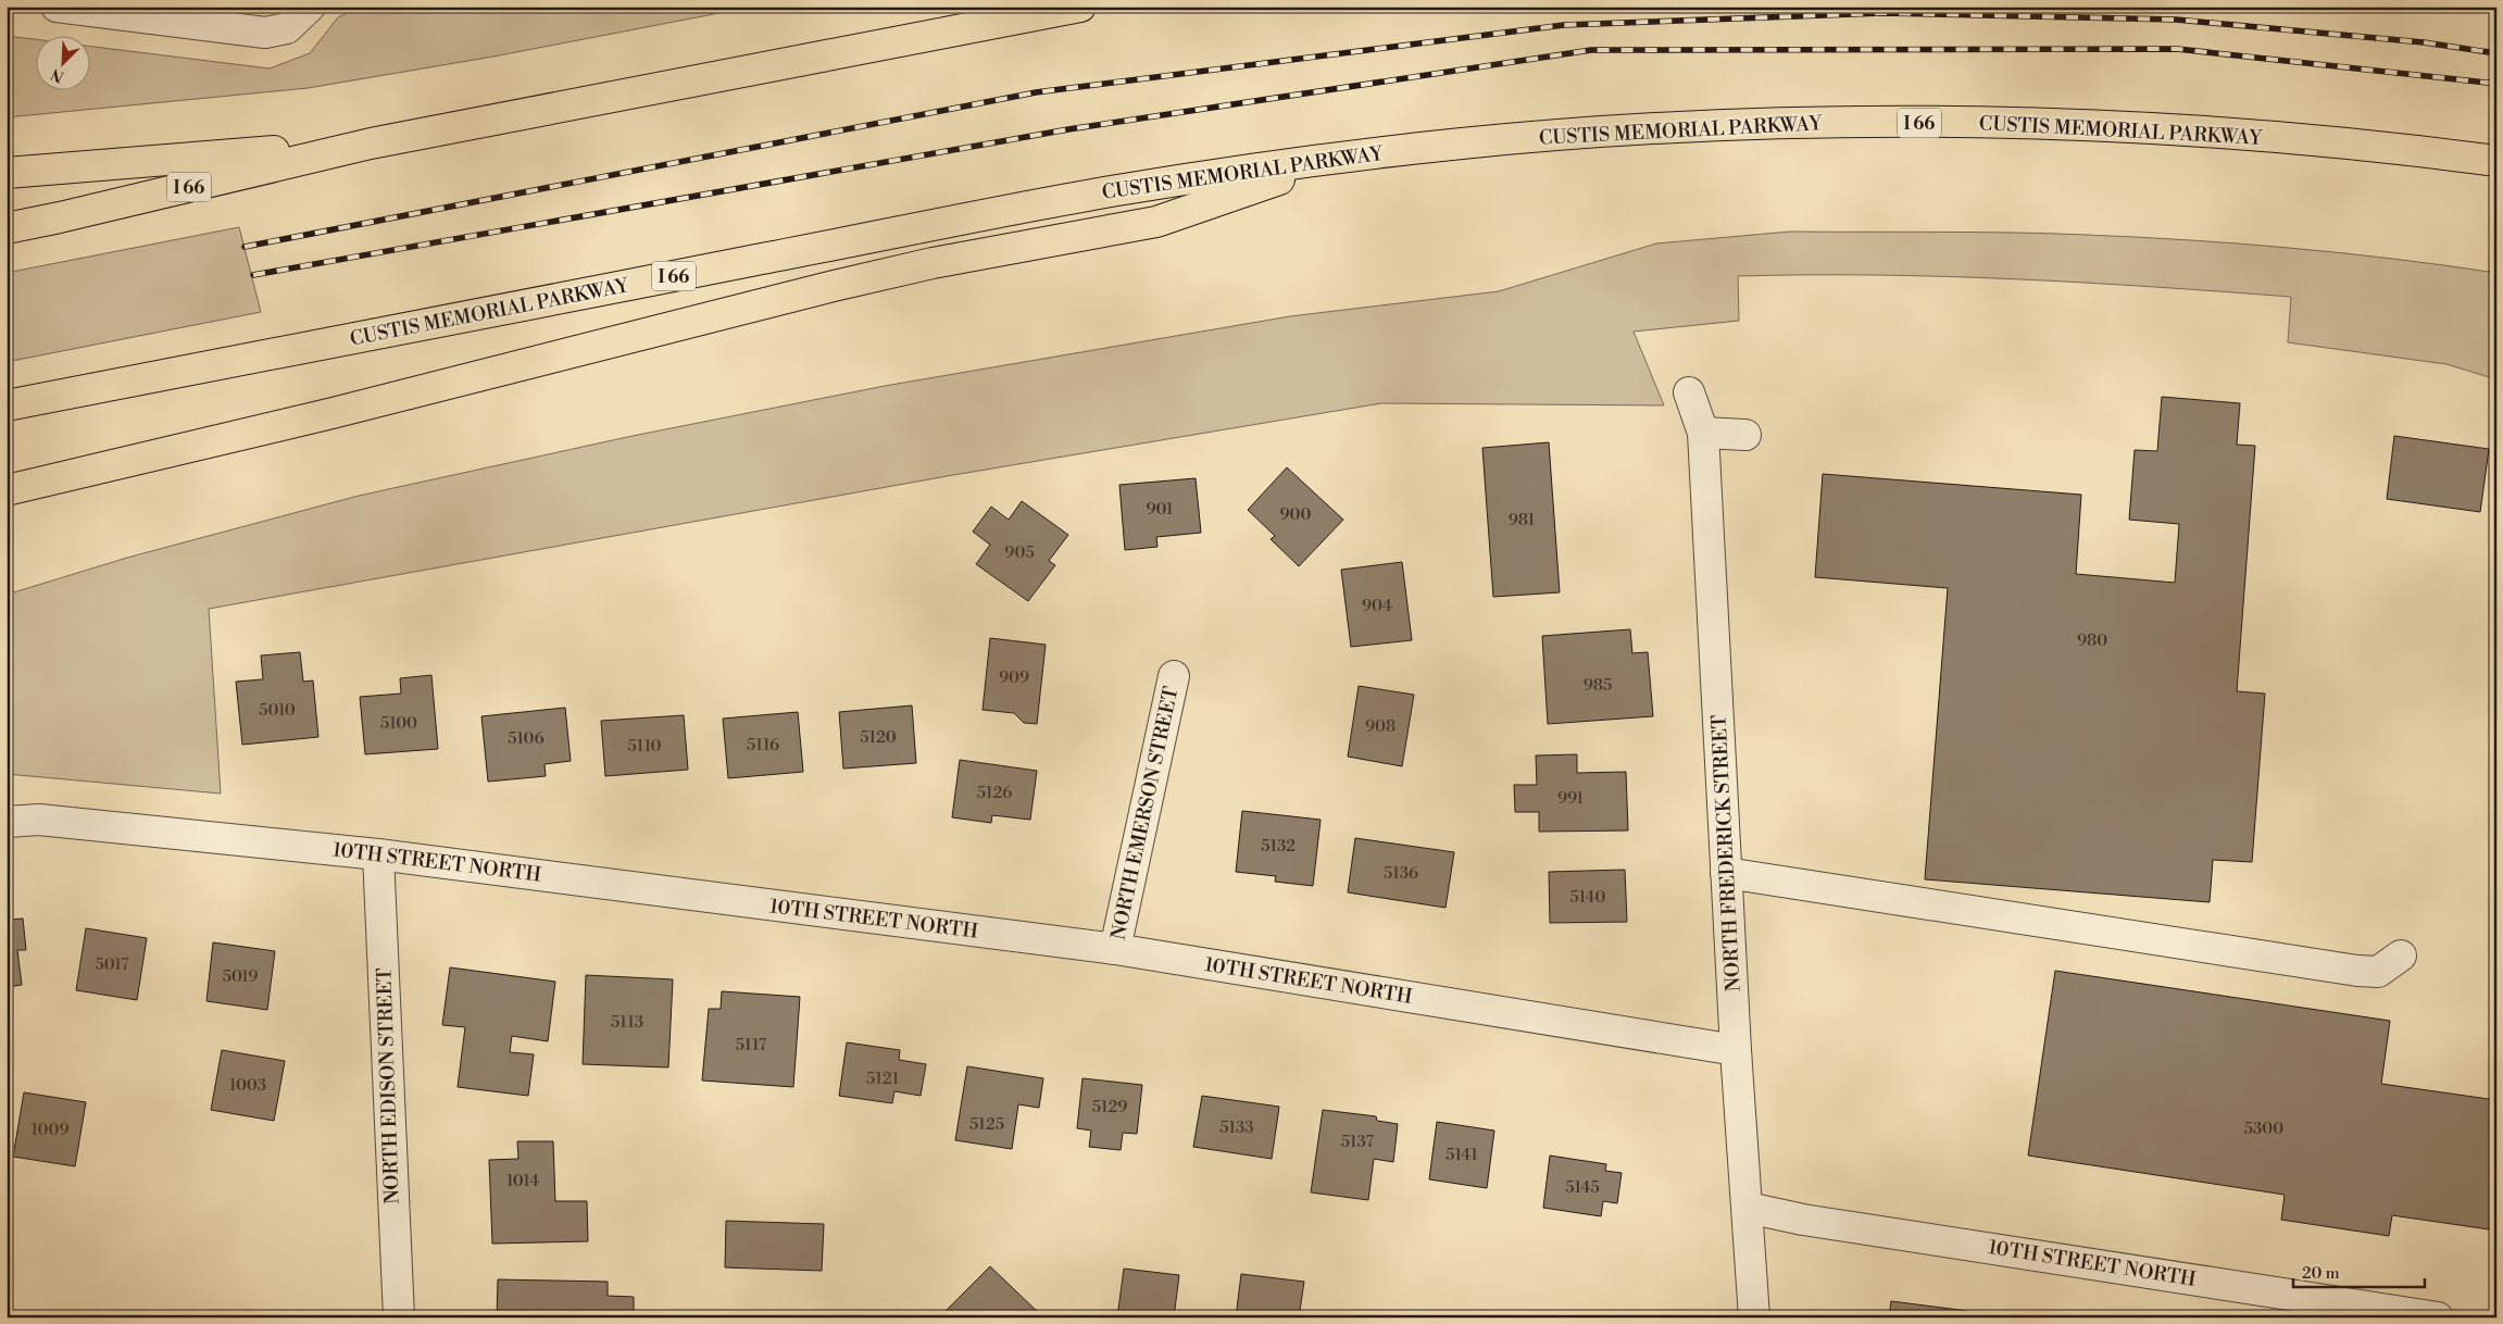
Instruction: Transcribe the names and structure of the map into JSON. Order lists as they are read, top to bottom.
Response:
{
  "streets": {
    "highway": ["I 66", "CUSTIS MEMORIAL PARKWAY"],
    "street": [
      "NORTH EMERSON STREET",
      "NORTH FREDERICK STREET",
      "10TH STREET NORTH",
      "NORTH EDISON STREET"
    ]
  },
  "crossings": [
    ["NORTH EMERSON STREET", "10TH STREET NORTH"],
    ["NORTH FREDERICK STREET", "10TH STREET NORTH"],
    ["10TH STREET NORTH", "NORTH EDISON STREET"]
  ],
  "house_numbers": [
    "901",
    "900",
    "981",
    "905",
    "904",
    "980",
    "909",
    "985",
    "5010",
    "5100",
    "908",
    "5120",
    "5106",
    "5116",
    "5110",
    "5126",
    "991",
    "5132",
    "5136",
    "5140",
    "5017",
    "5019",
    "5113",
    "5117",
    "5121",
    "1003",
    "5129",
    "5125",
    "5133",
    "5300",
    "1009",
    "5137",
    "5141",
    "1014",
    "5145"
  ],
  "scale_bar": "20 m",
  "north": "bottom left"
}
